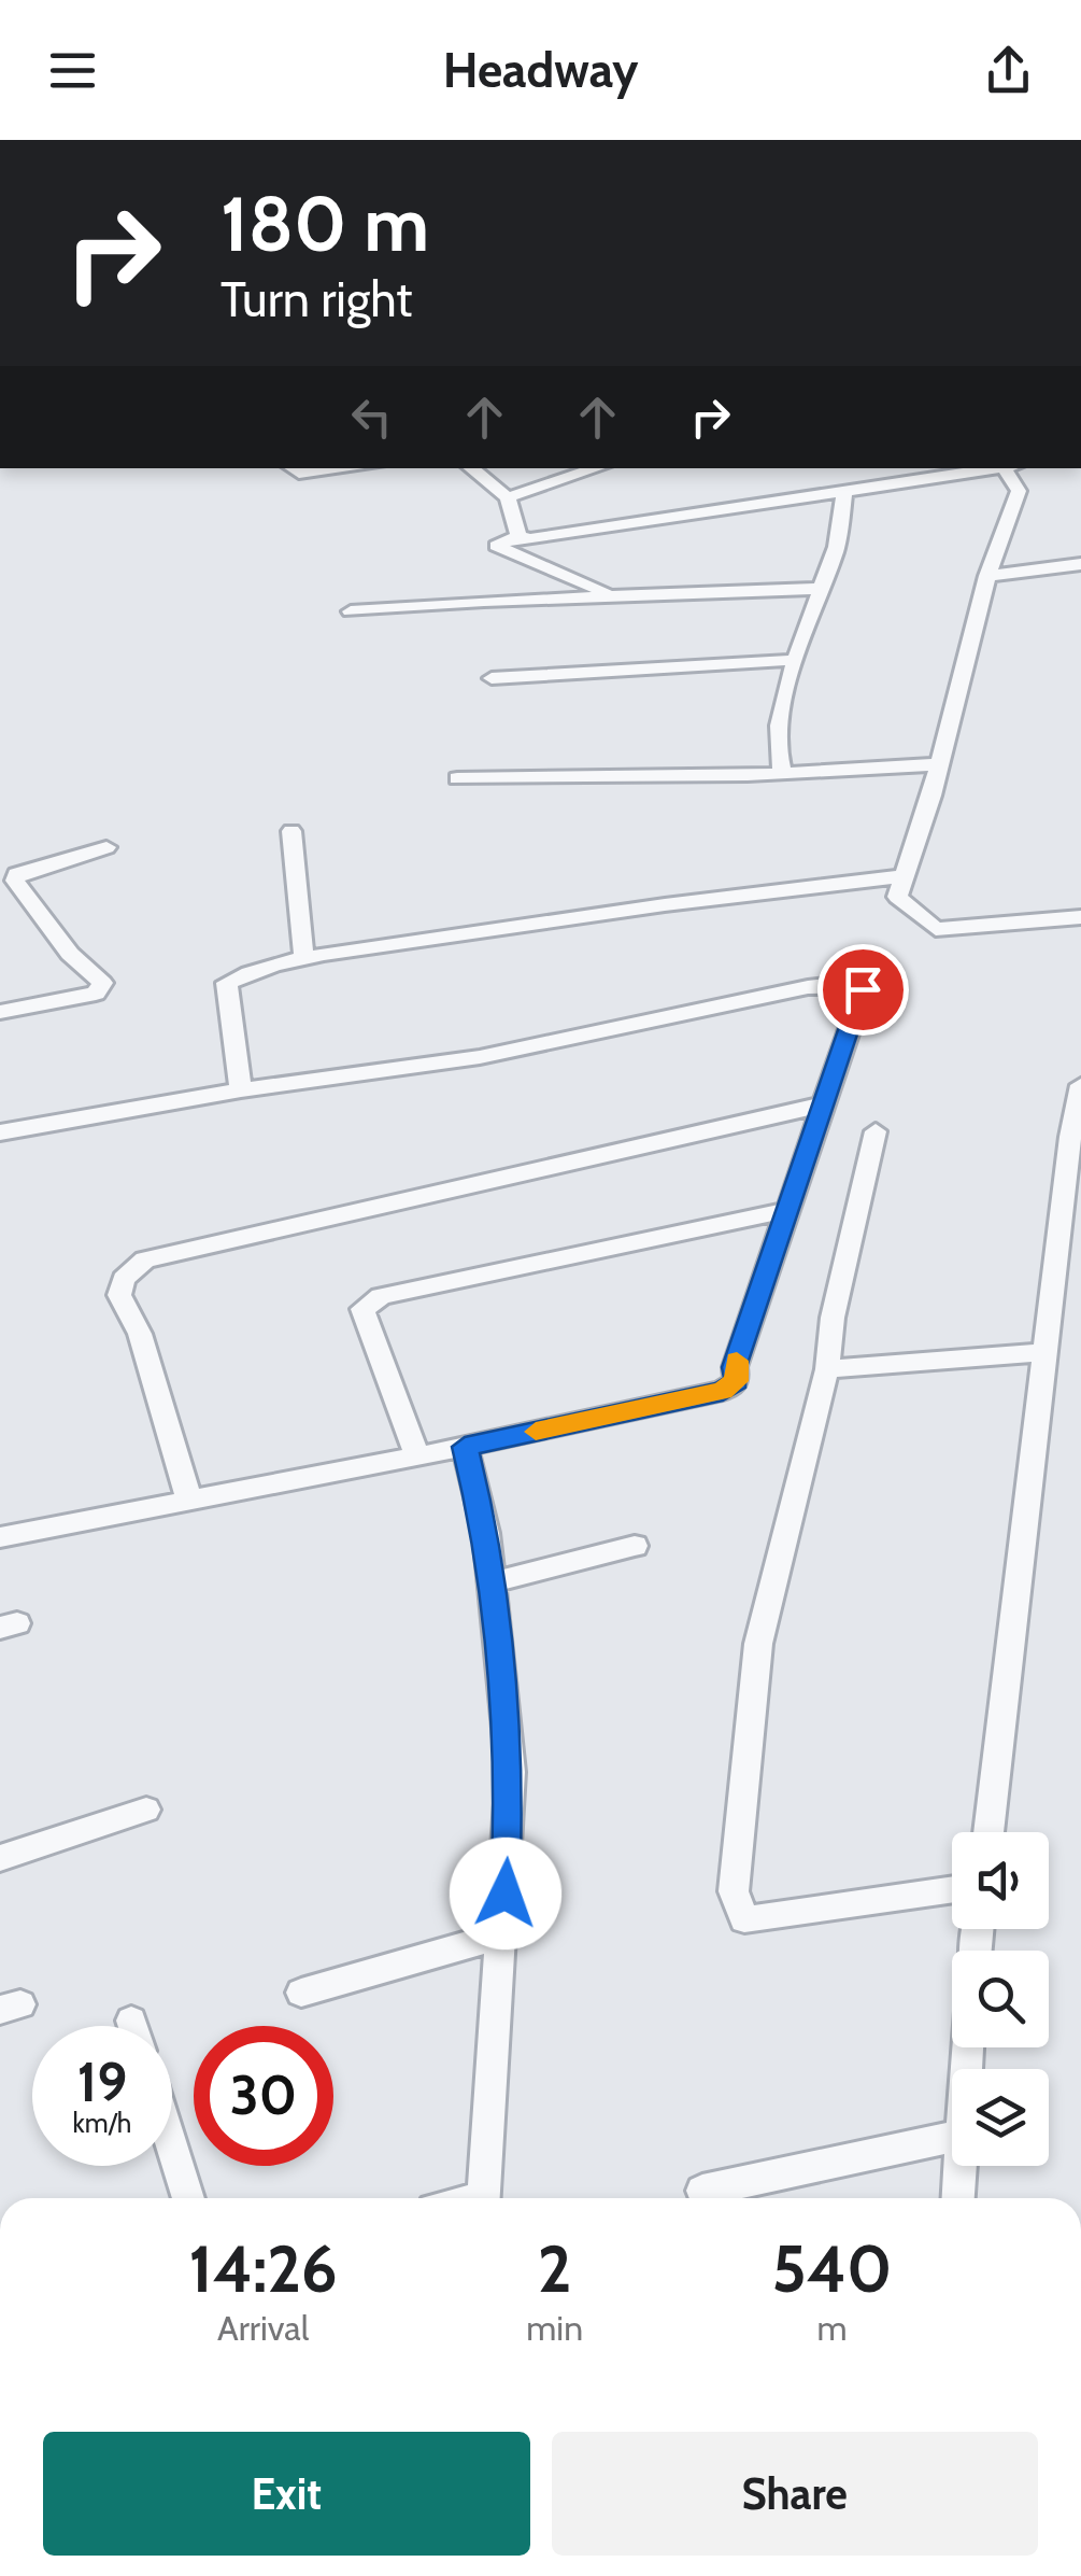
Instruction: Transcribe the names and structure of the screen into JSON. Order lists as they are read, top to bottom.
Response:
{
  "page": {
    "header": "Headway",
    "turn": ["180 m", "Turn right"],
    "speed": "19 km/h",
    "limit": "30",
    "eta": [
      "14:26",
      "Arrival",
      "2",
      "min",
      "540",
      "m"
    ],
    "buttons": ["Exit", "Share"]
  }
}
